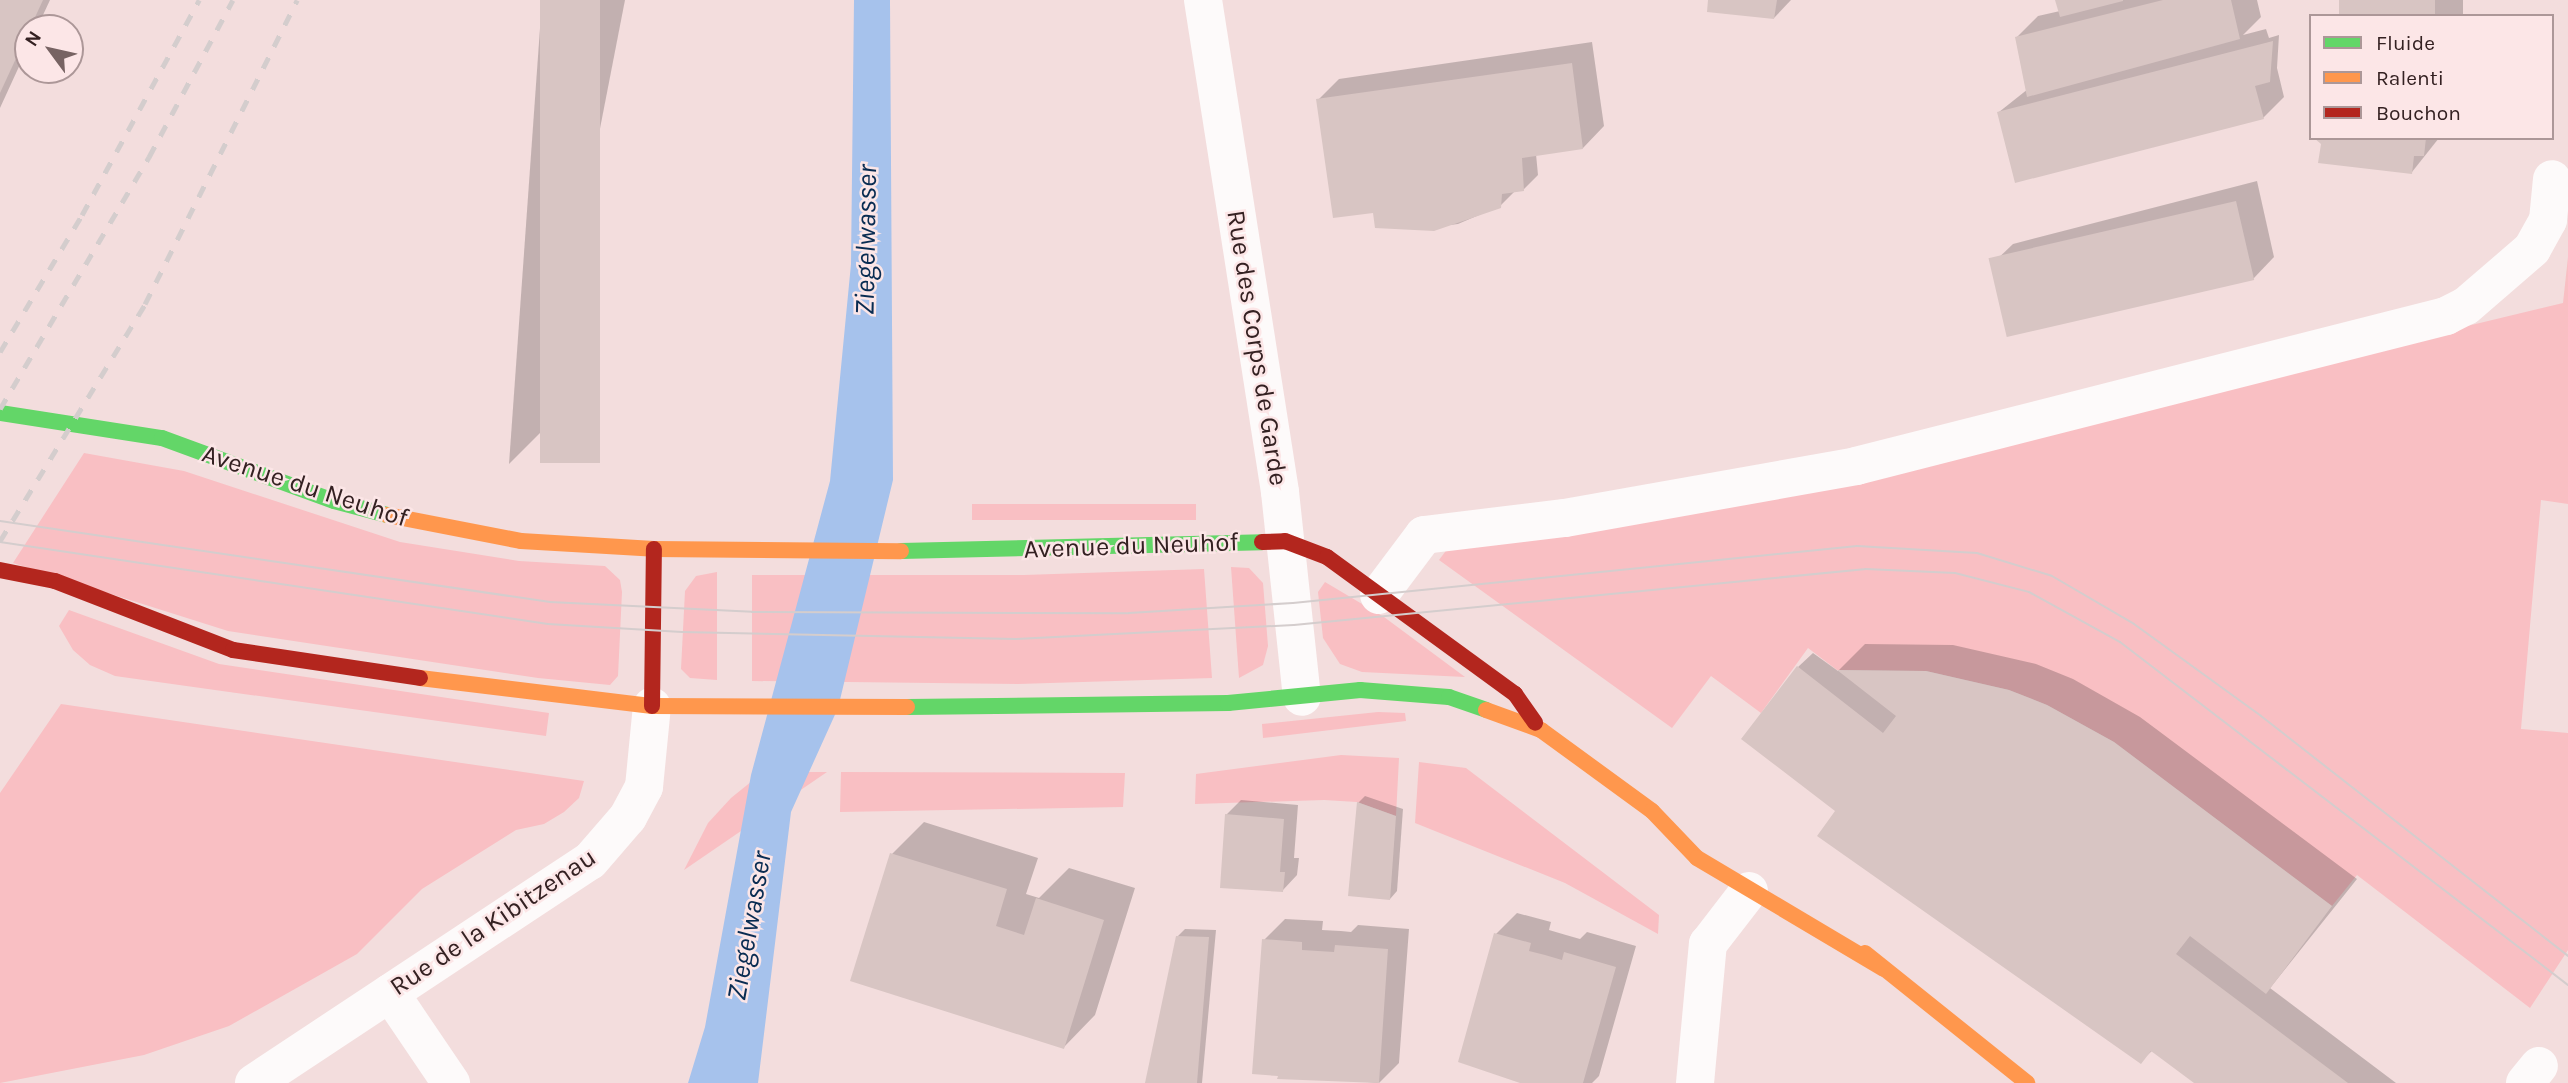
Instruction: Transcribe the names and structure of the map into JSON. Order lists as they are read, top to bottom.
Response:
{
  "streets": {
    "street": ["Rue des Corps de Garde", "Avenue du Neuhof", "Rue de la Kibitzenau"]
  },
  "crossings": [
    ["Rue des Corps de Garde", "Avenue du Neuhof"],
    ["Avenue du Neuhof", "Rue de la Kibitzenau"]
  ],
  "water": ["Ziegelwasser"],
  "legend": ["Fluide", "Ralenti", "Bouchon"],
  "north": "top left"
}
